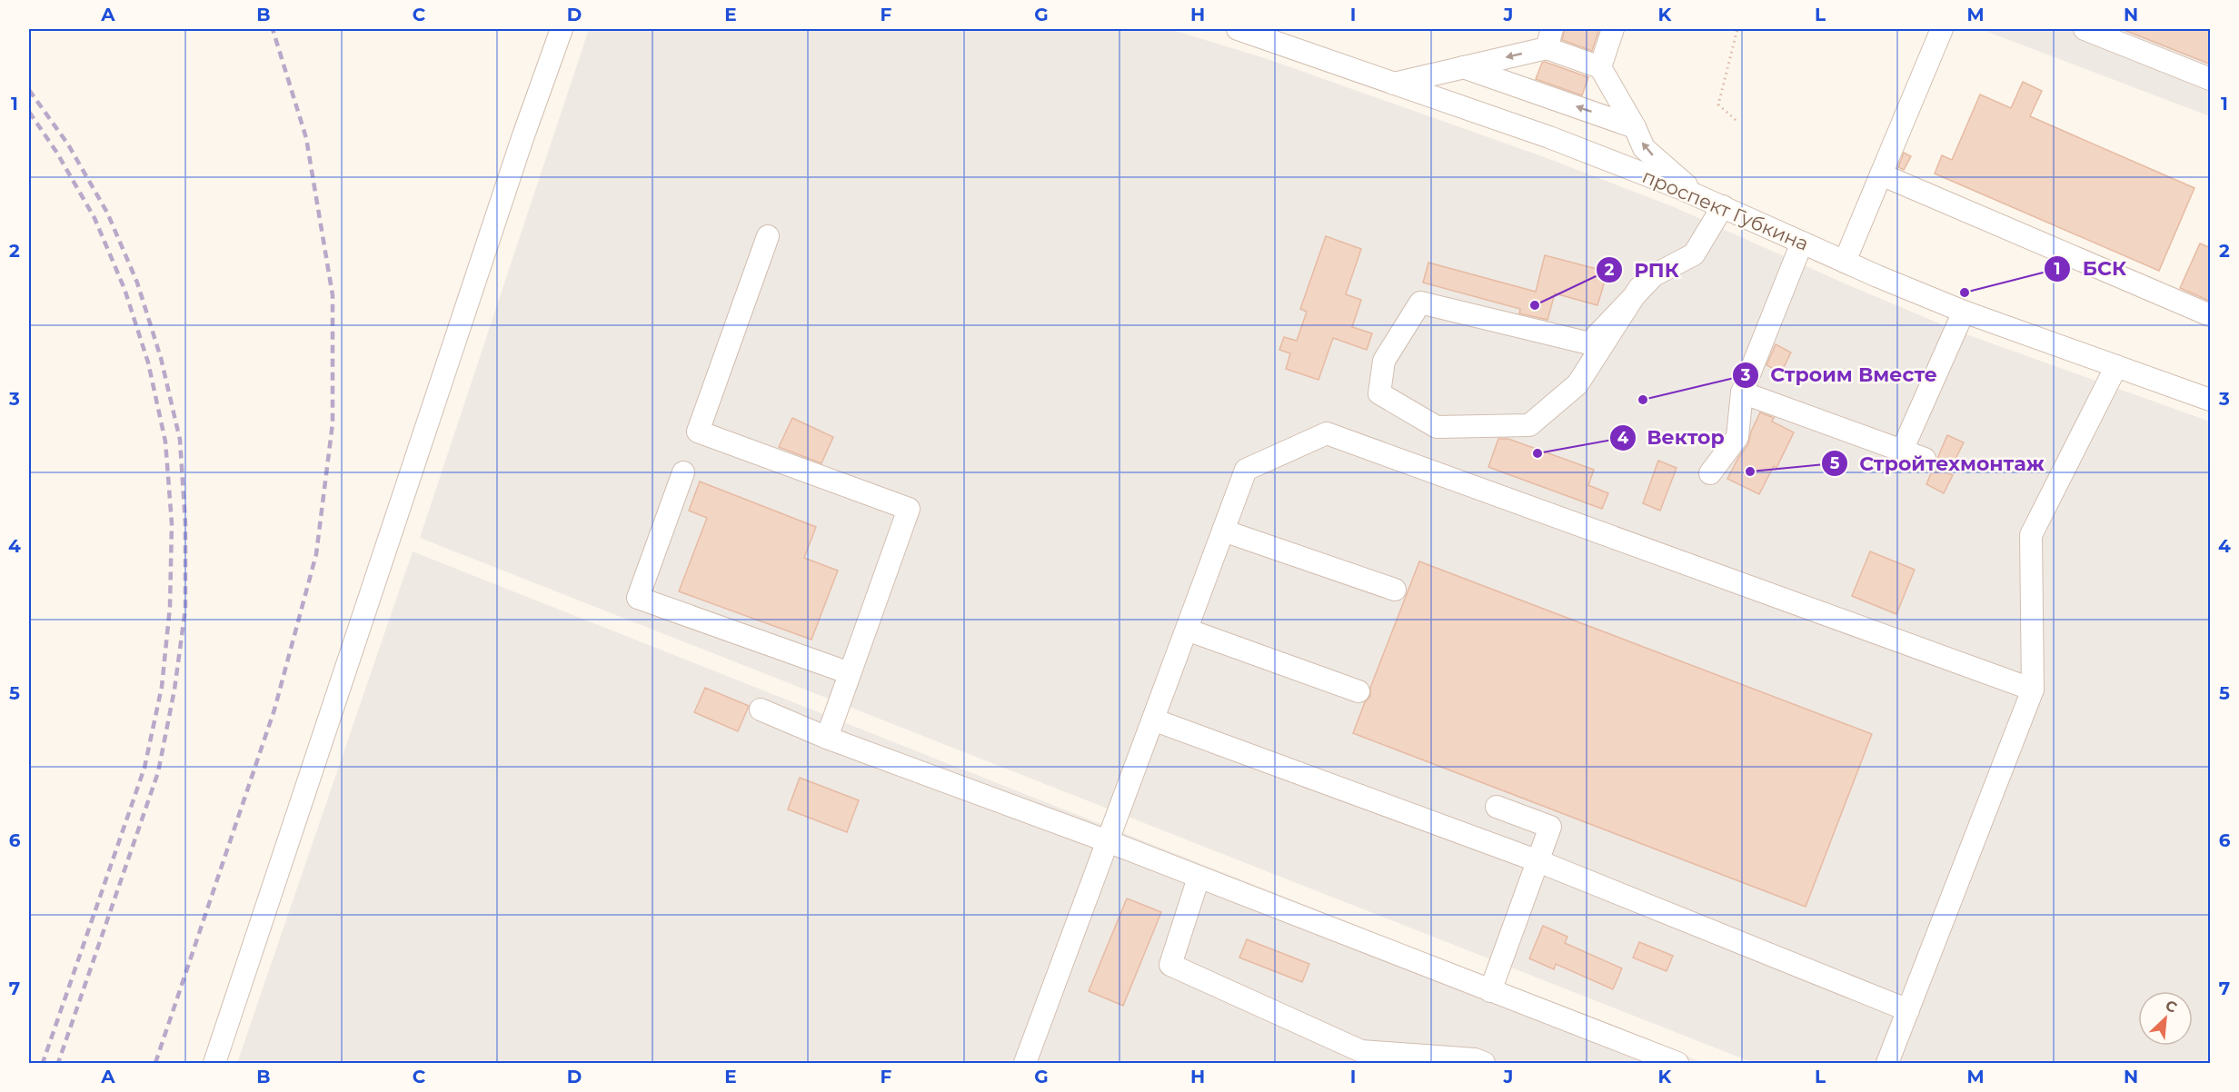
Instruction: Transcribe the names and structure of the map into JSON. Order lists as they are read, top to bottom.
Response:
{
  "streets": {
    "street": ["проспект Губкина"]
  },
  "places": [
    "БСК",
    "РПК",
    "Строим Вместе",
    "Вектор",
    "Стройтехмонтаж"
  ],
  "north": "top right",
  "grid": {
    "columns": [
      "A",
      "B",
      "C",
      "D",
      "E",
      "F",
      "G",
      "H",
      "I",
      "J",
      "K",
      "L",
      "M",
      "N"
    ],
    "rows": [
      "1",
      "2",
      "3",
      "4",
      "5",
      "6",
      "7"
    ]
  }
}
